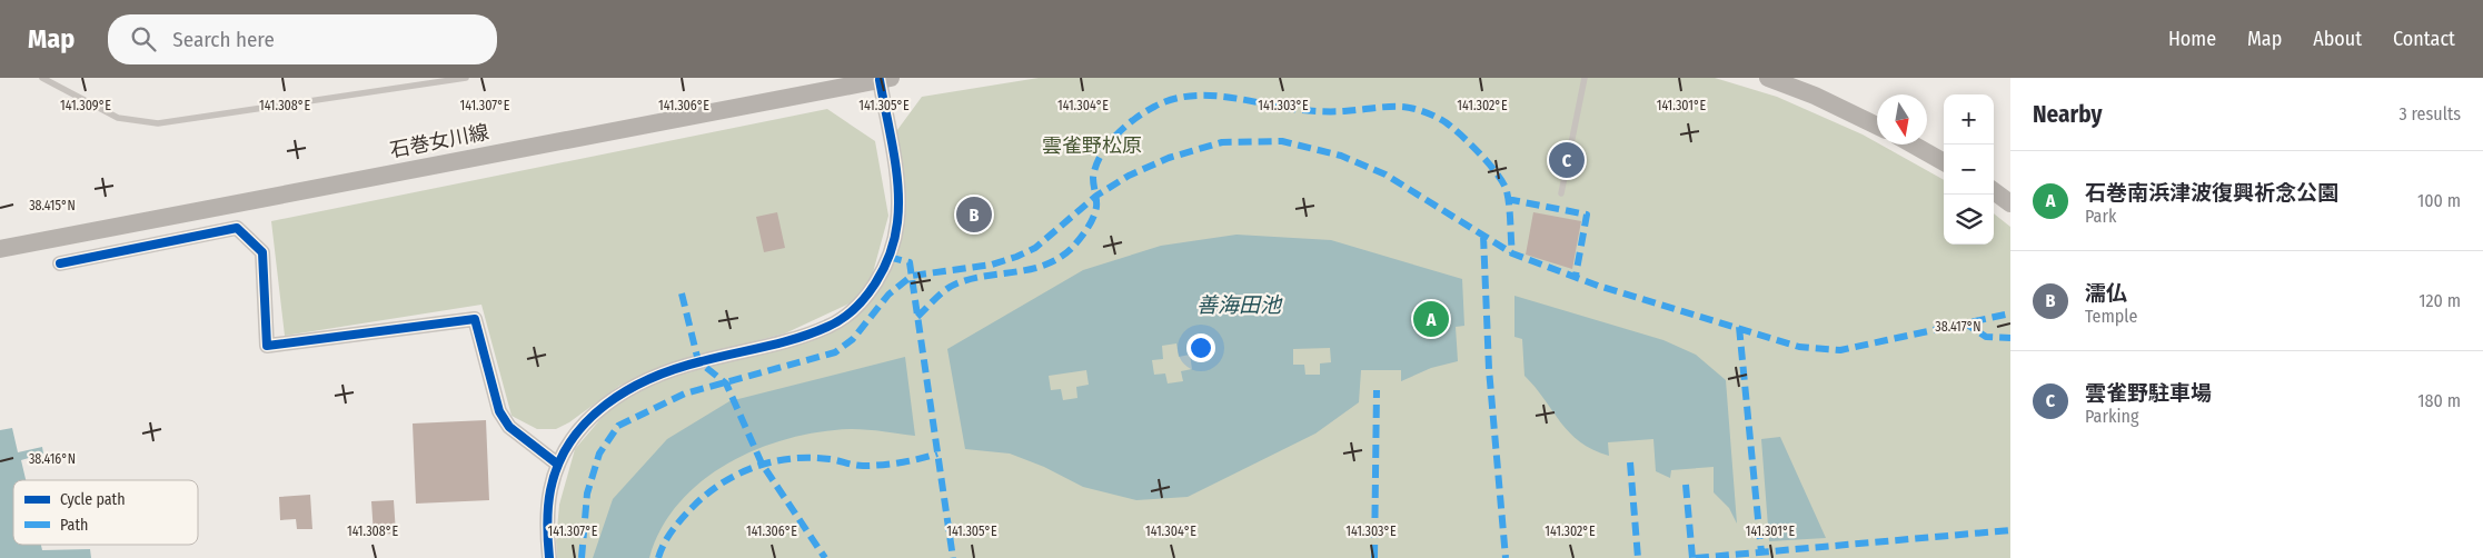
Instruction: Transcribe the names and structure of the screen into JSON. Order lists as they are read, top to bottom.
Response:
{
  "streets": {
    "main road": ["石巻女川線"]
  },
  "water": ["善海田池"],
  "parks": ["雲雀野松原"],
  "legend": ["Cycle path", "Path"],
  "north": "bottom",
  "page": {
    "header": "Map",
    "search": "Search here",
    "nav": [
      "Home",
      "Map",
      "About",
      "Contact"
    ],
    "heading": ["Nearby", "3 results"],
    "map_buttons": ["+", "−"],
    "pins": ["C", "B", "A"],
    "list": [
      {
        "mark": "A",
        "name": "石巻南浜津波復興祈念公園",
        "note": "Park",
        "value": "100 m"
      },
      {
        "mark": "B",
        "name": "濡仏",
        "note": "Temple",
        "value": "120 m"
      },
      {
        "mark": "C",
        "name": "雲雀野駐車場",
        "note": "Parking",
        "value": "180 m"
      }
    ]
  },
  "coordinates": [
    "141.309°E",
    "141.308°E",
    "141.307°E",
    "141.306°E",
    "141.305°E",
    "141.304°E",
    "141.303°E",
    "141.302°E",
    "141.301°E",
    "38.415°N",
    "38.417°N",
    "38.416°N"
  ]
}
